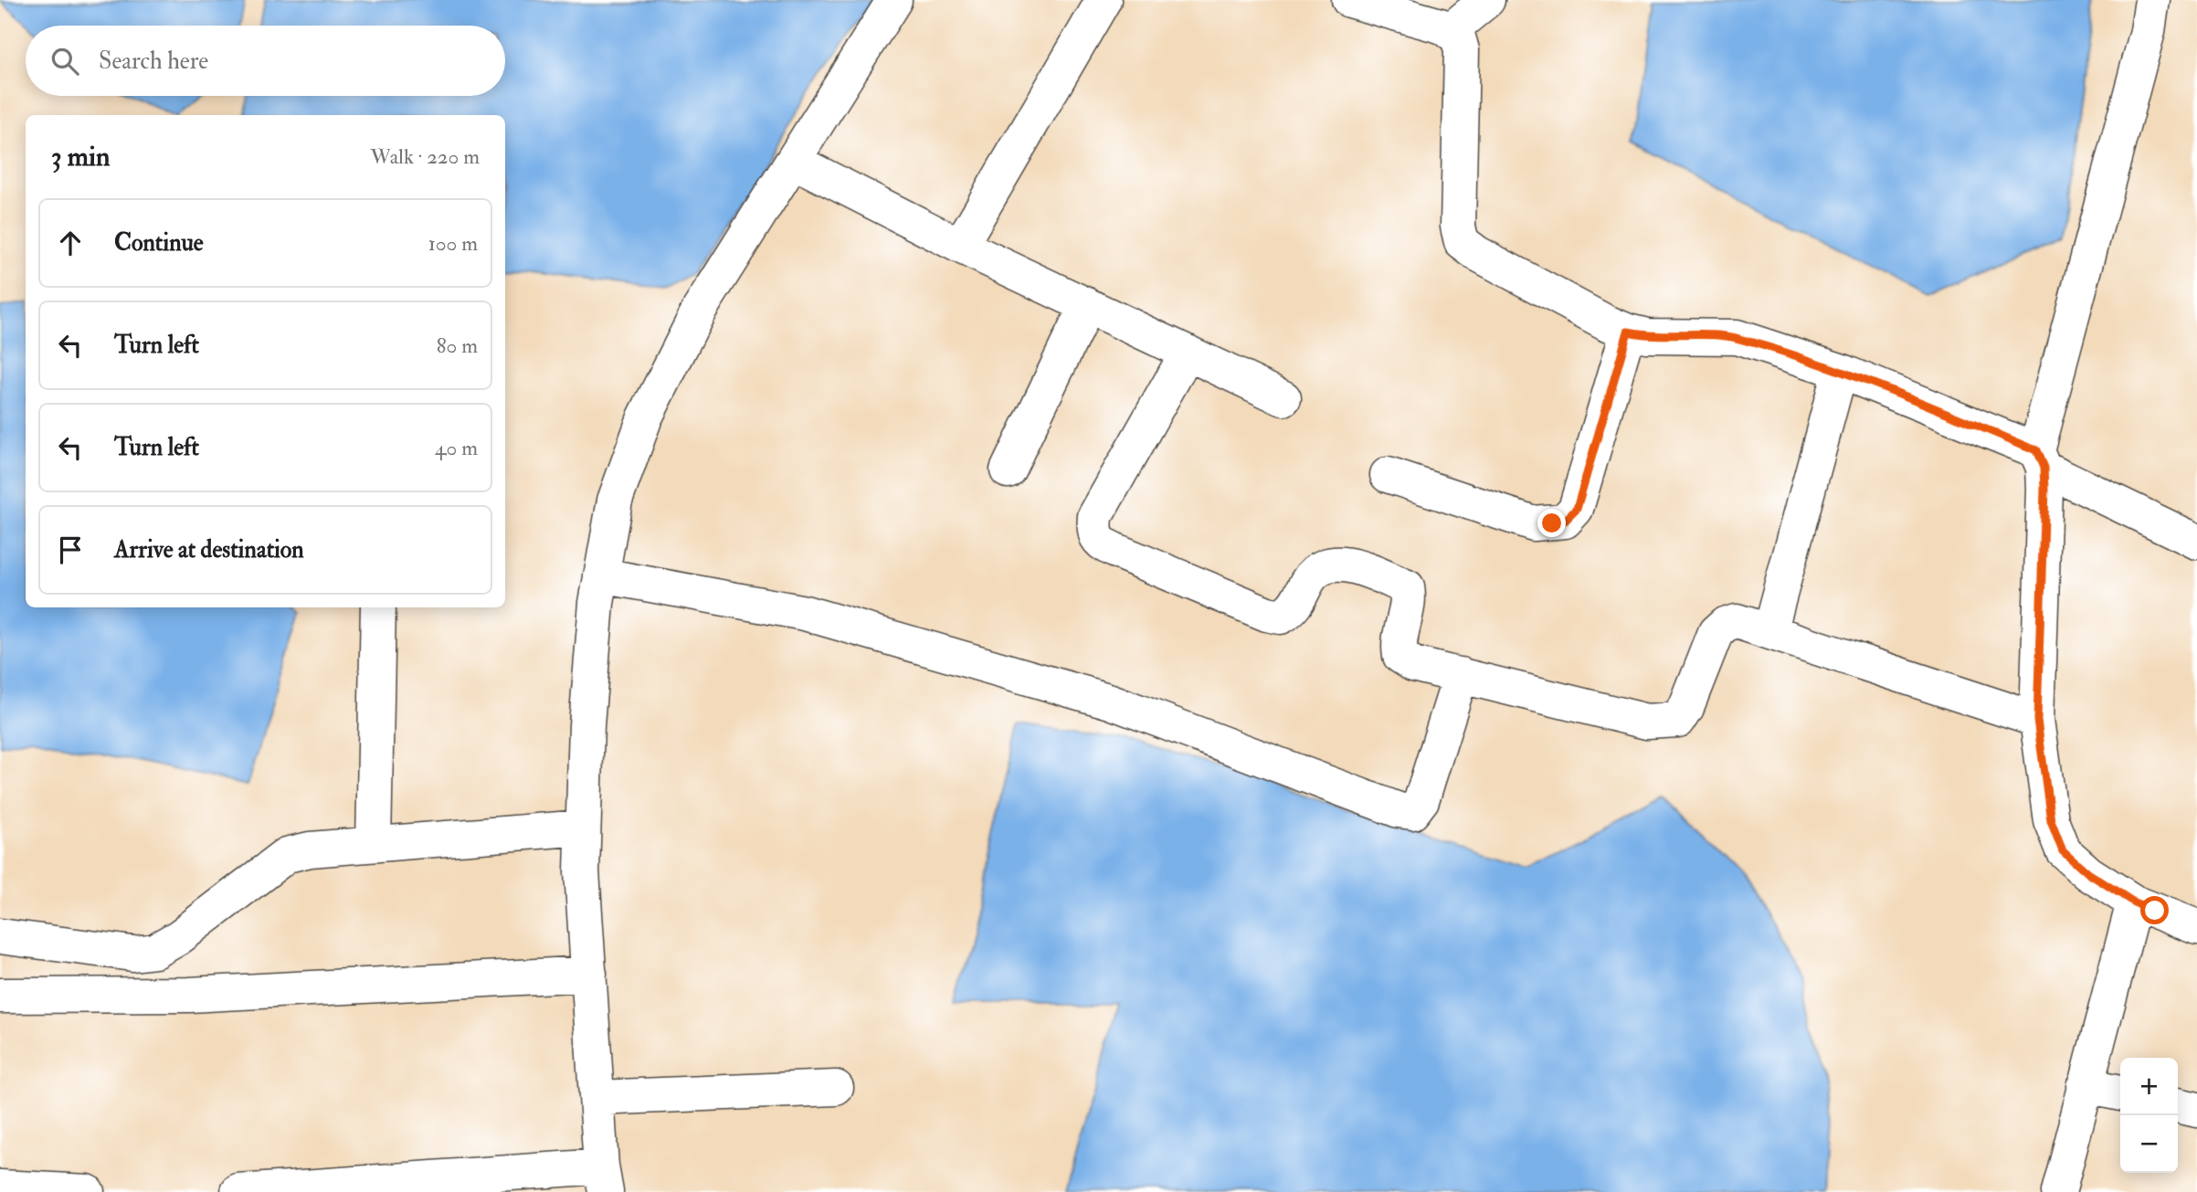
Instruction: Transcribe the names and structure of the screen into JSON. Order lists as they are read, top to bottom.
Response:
{
  "page": {
    "search": "Search here",
    "heading": ["3 min", "Walk · 220 m"],
    "list": [
      ["Continue", "100 m"],
      ["Turn left", "80 m"],
      ["Turn left", "40 m"],
      "Arrive at destination"
    ],
    "map_buttons": ["+", "−"]
  }
}
